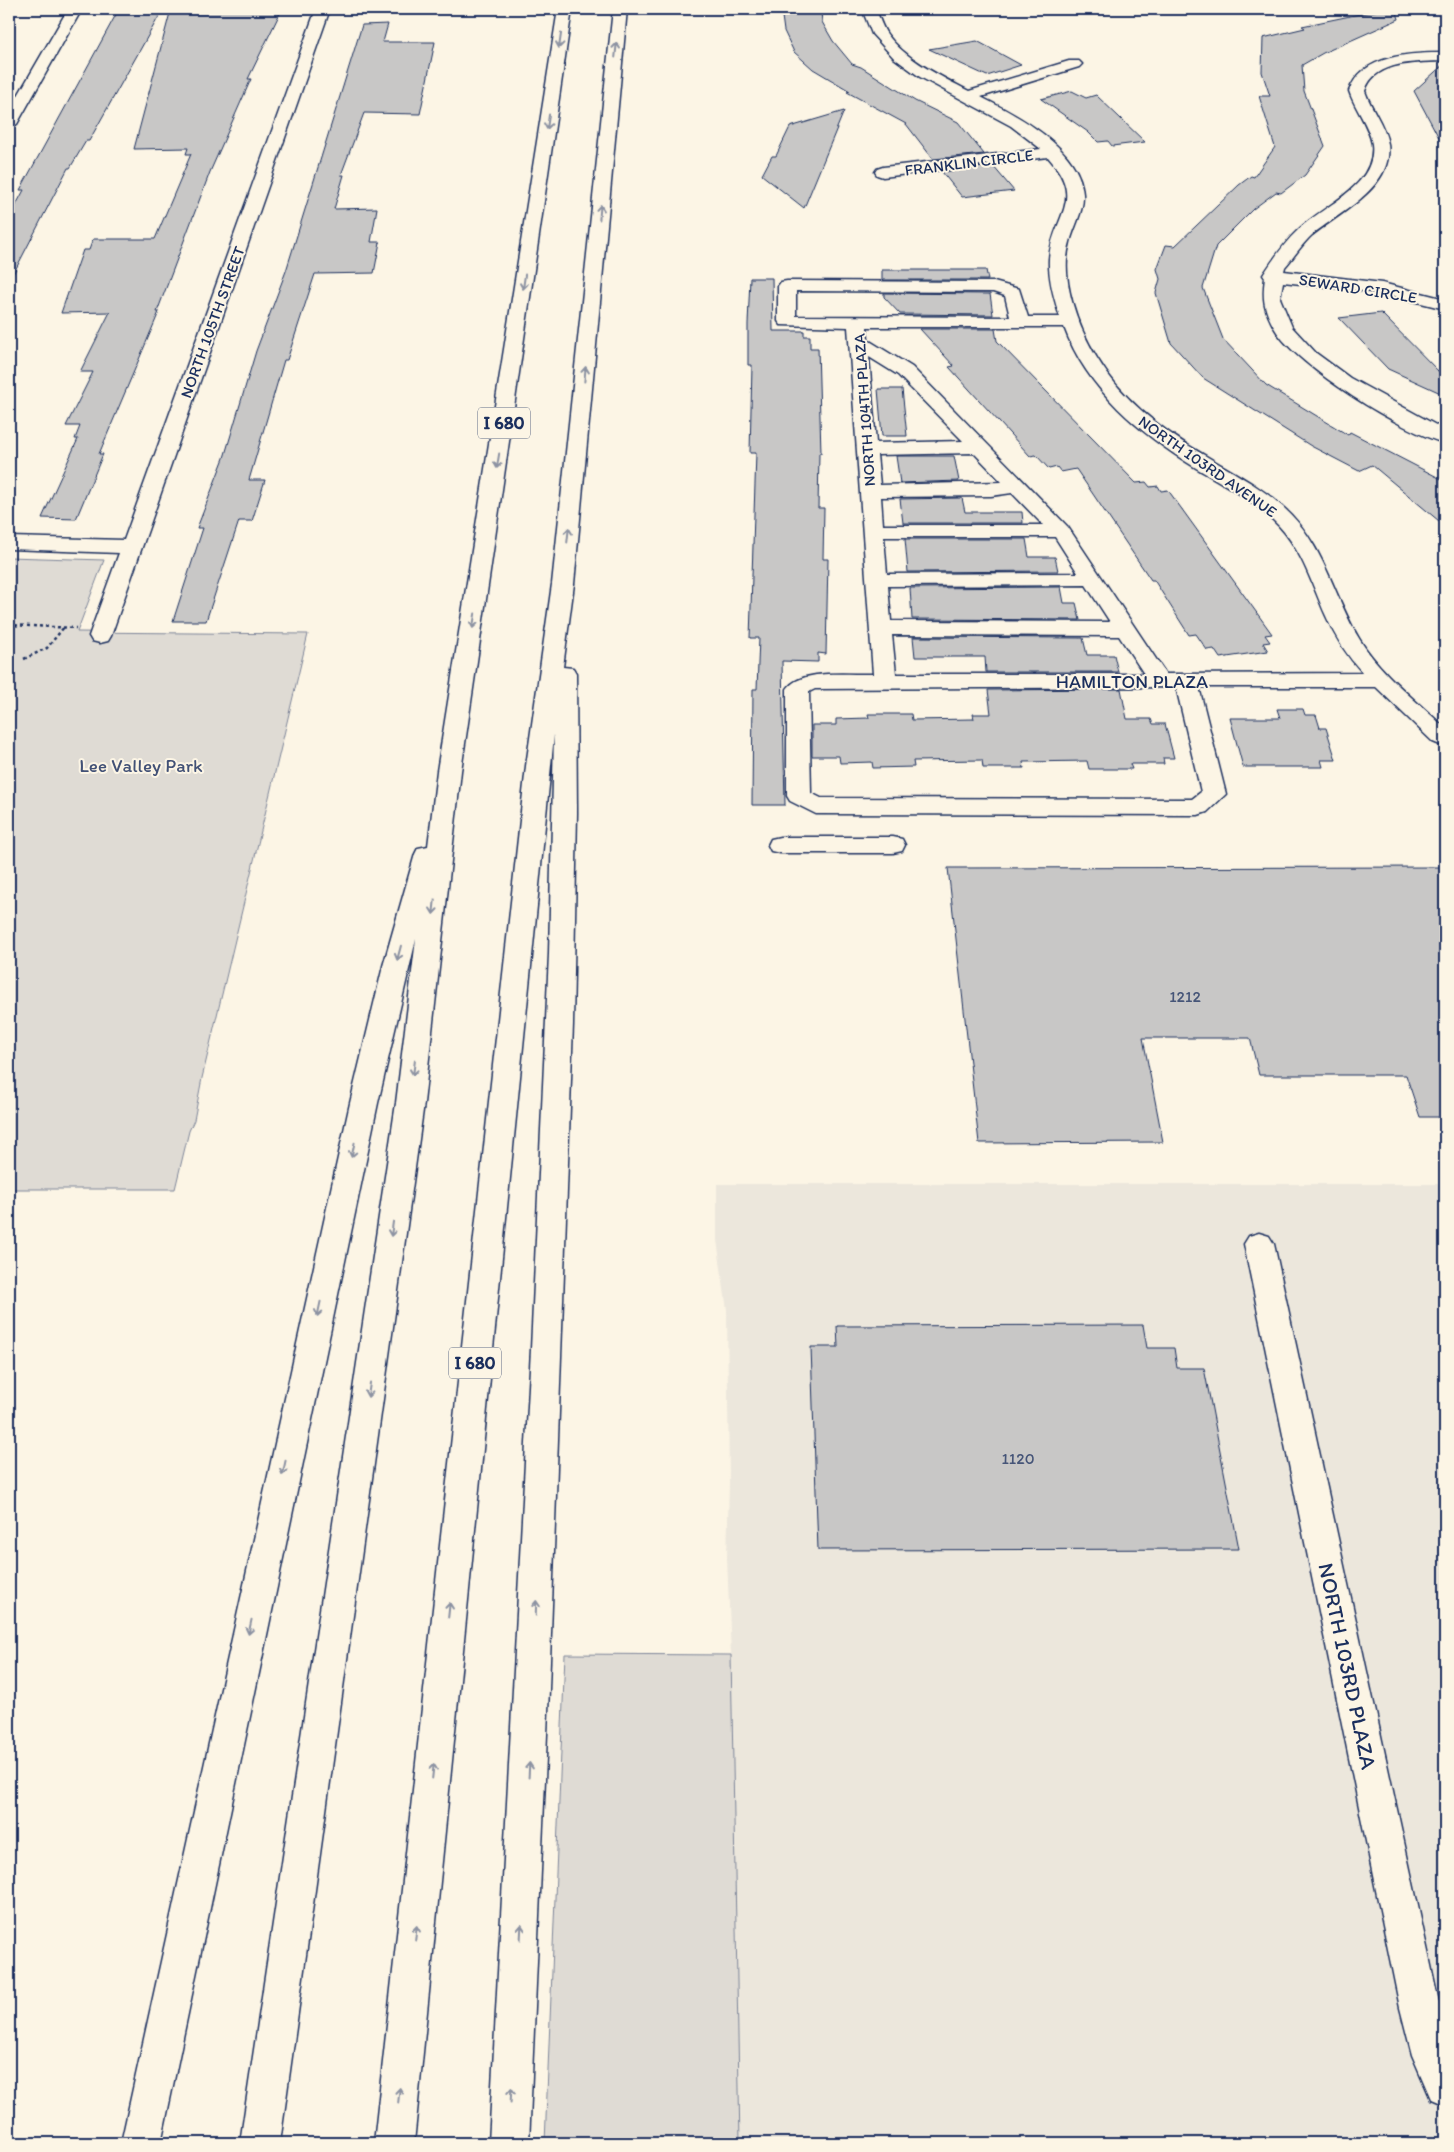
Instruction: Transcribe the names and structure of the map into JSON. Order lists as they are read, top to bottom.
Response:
{
  "streets": {
    "main road": [
      "FRANKLIN CIRCLE",
      "SEWARD CIRCLE",
      "NORTH 105TH STREET",
      "NORTH 104TH PLAZA",
      "I 680",
      "NORTH 103RD AVENUE",
      "HAMILTON PLAZA",
      "NORTH 103RD PLAZA"
    ]
  },
  "crossings": [
    ["FRANKLIN CIRCLE", "NORTH 103RD AVENUE"],
    ["NORTH 104TH PLAZA", "NORTH 103RD AVENUE"],
    ["NORTH 104TH PLAZA", "HAMILTON PLAZA"],
    ["NORTH 103RD AVENUE", "HAMILTON PLAZA"]
  ],
  "parks": ["Lee Valley Park"],
  "house_numbers": ["1212", "1120"]
}
